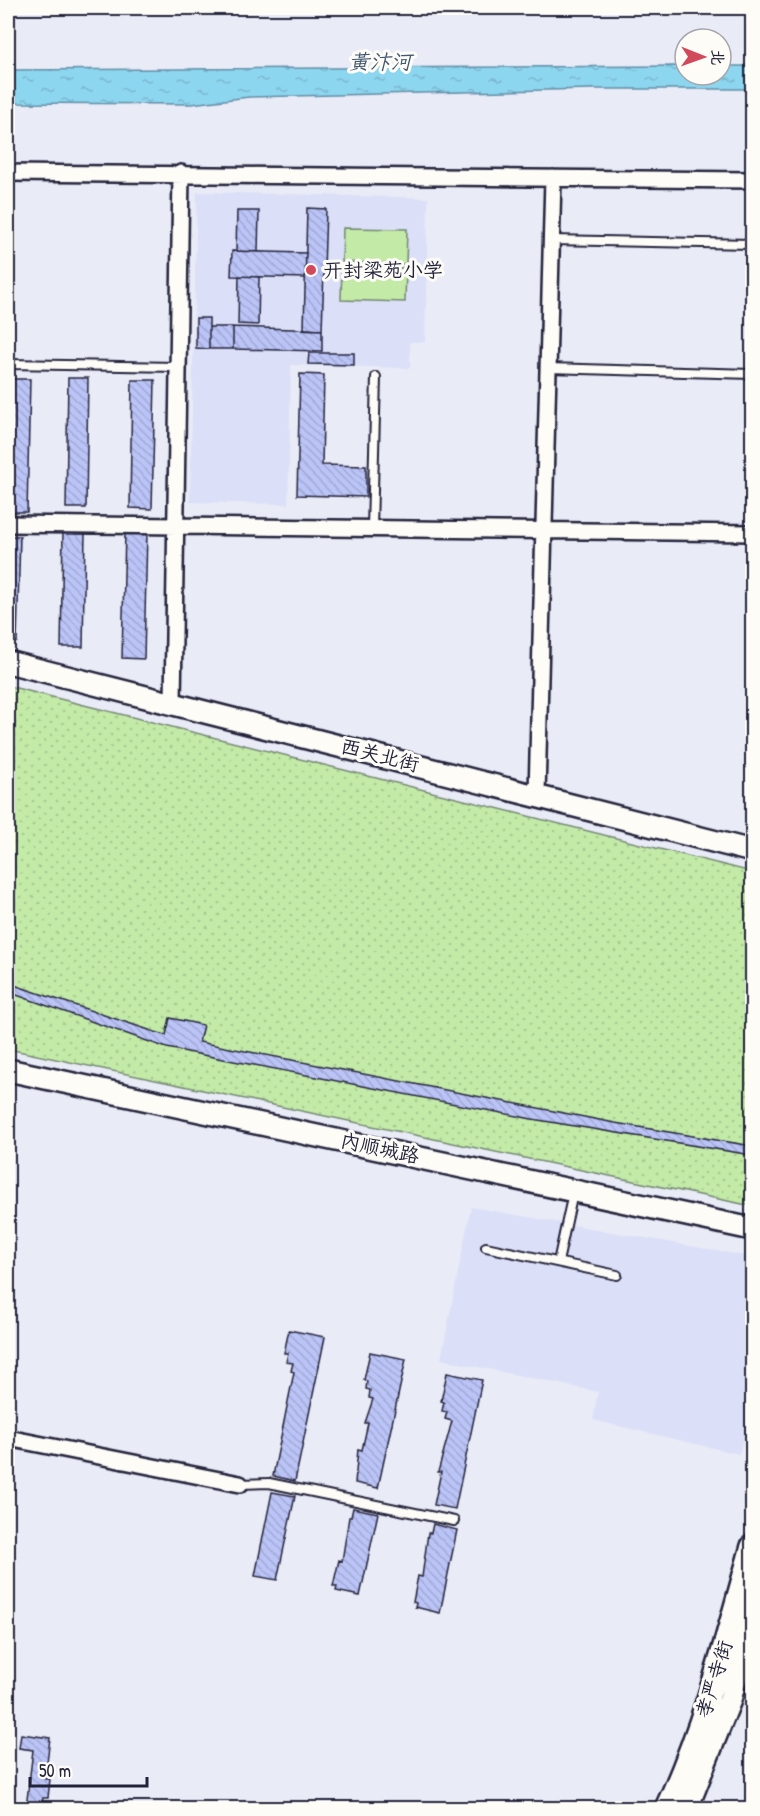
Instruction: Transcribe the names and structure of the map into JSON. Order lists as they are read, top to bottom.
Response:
{
  "streets": {
    "street": ["西关北街", "内顺城路", "孝严寺街"]
  },
  "water": ["黄汴河"],
  "places": ["开封梁苑小学"],
  "scale_bar": "50 m",
  "north": "right"
}
